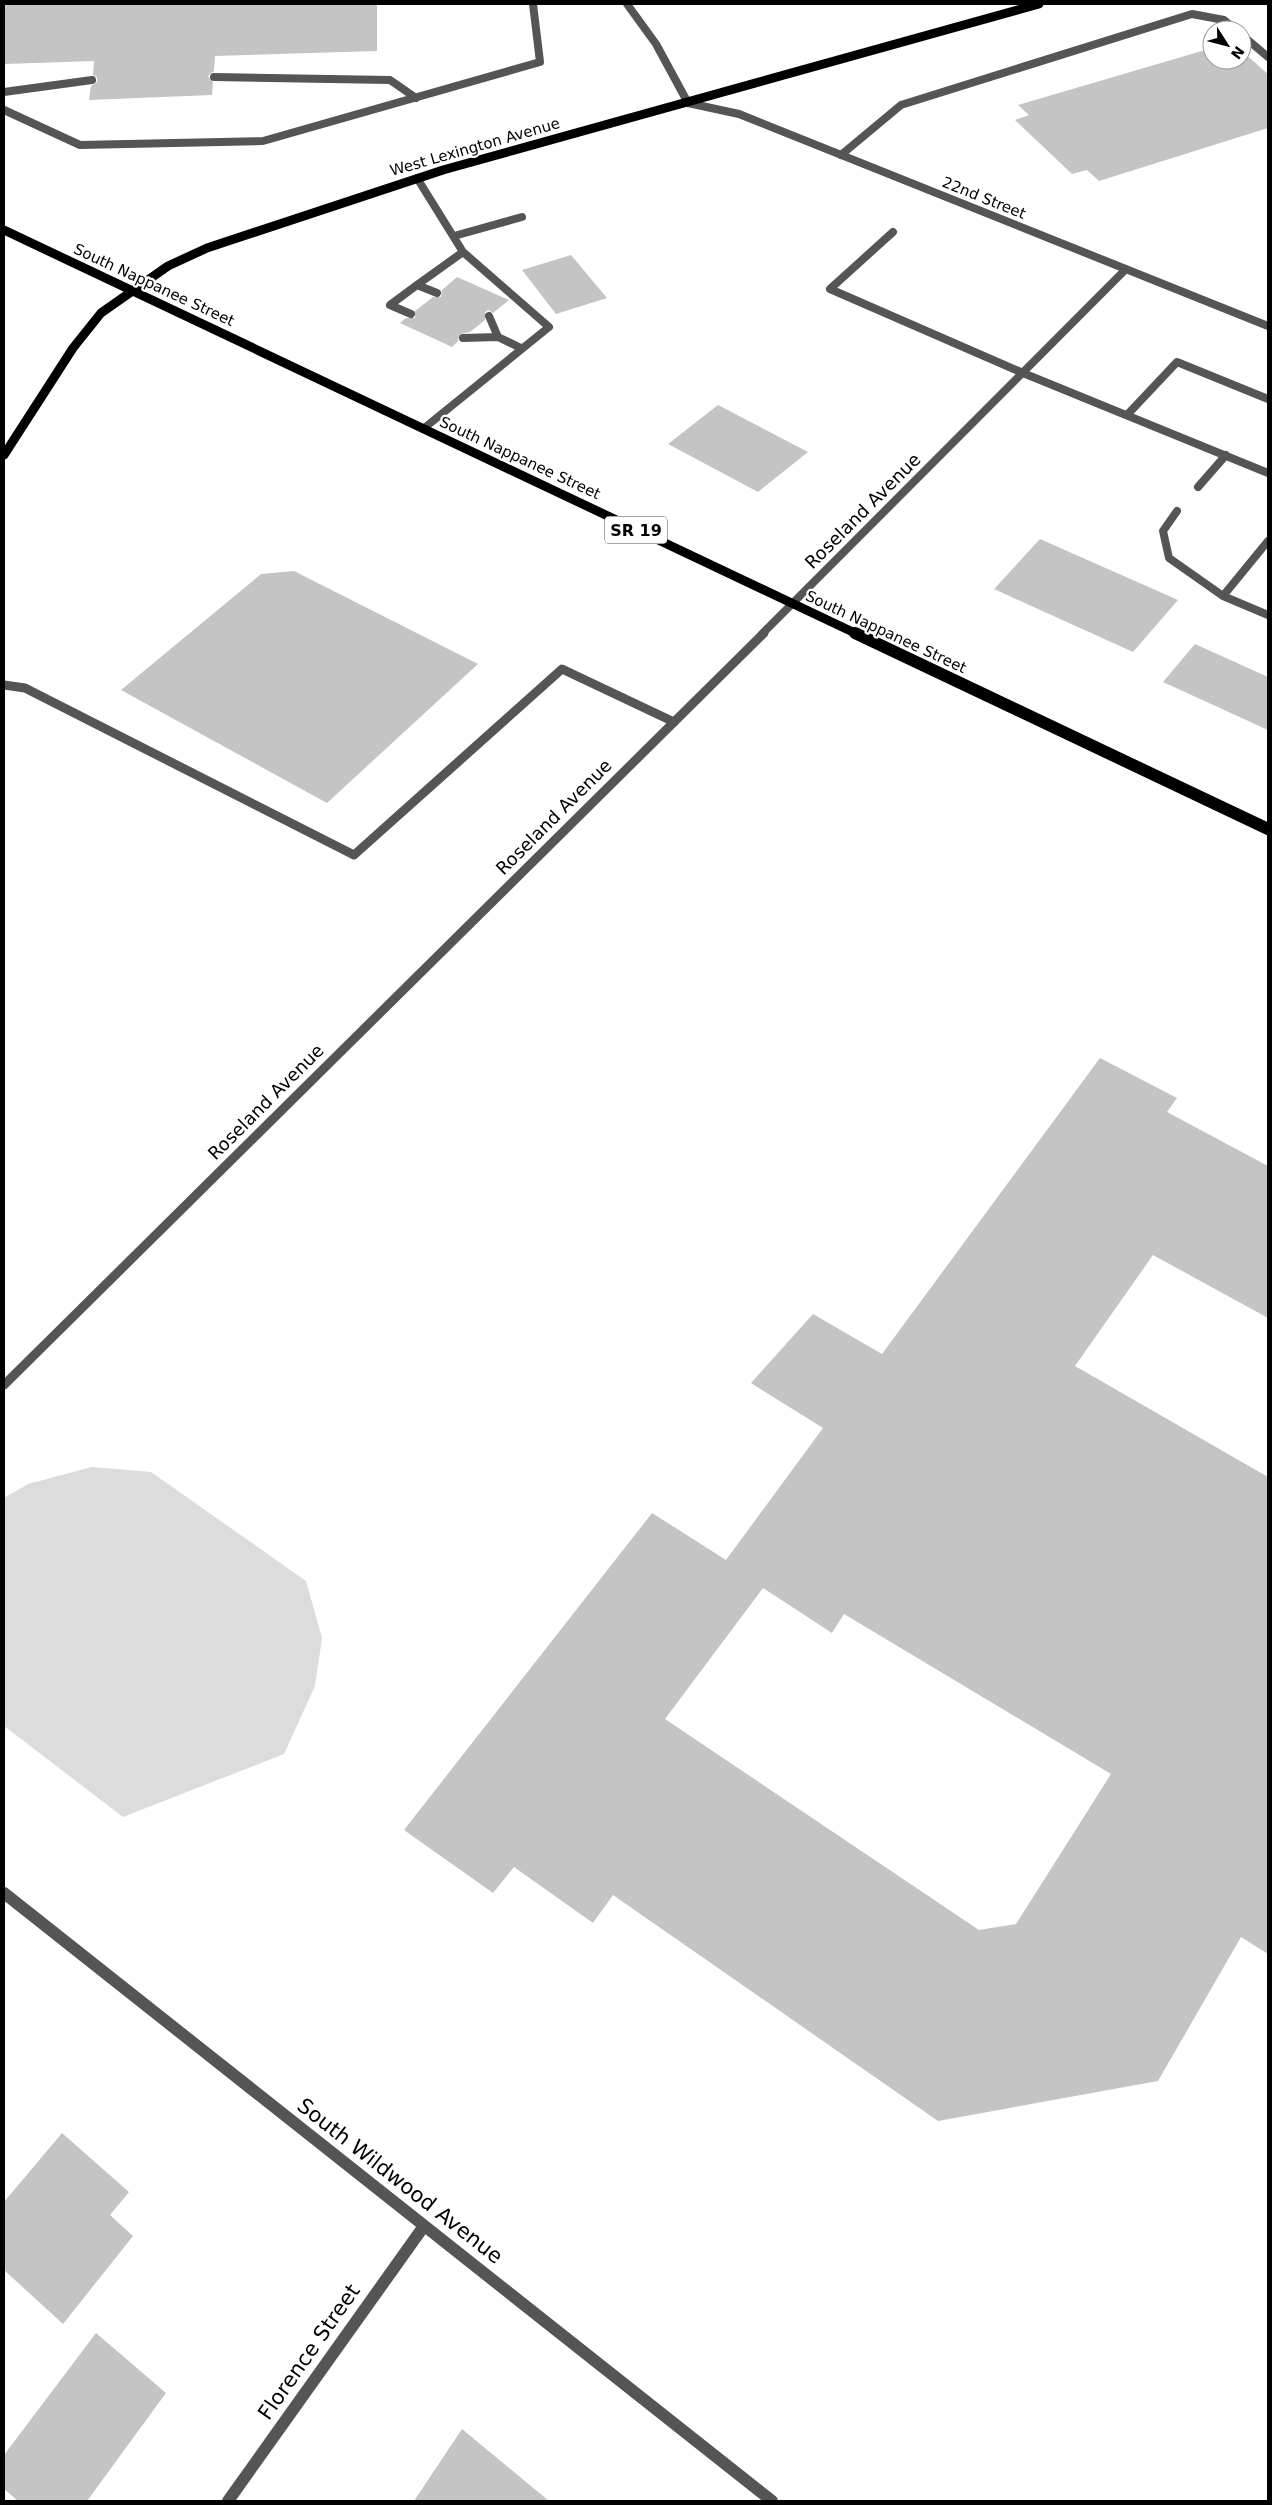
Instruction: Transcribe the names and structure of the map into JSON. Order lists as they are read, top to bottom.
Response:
{
  "streets": {
    "main road": ["West Lexington Avenue", "South Nappanee Street", "SR 19"],
    "street": [
      "22nd Street",
      "Roseland Avenue",
      "South Wildwood Avenue",
      "Florence Street"
    ]
  },
  "crossings": [
    ["West Lexington Avenue", "22nd Street"],
    ["West Lexington Avenue", "South Nappanee Street"],
    ["22nd Street", "Roseland Avenue"],
    ["South Nappanee Street", "Roseland Avenue"],
    ["South Wildwood Avenue", "Florence Street"]
  ],
  "north": "bottom right"
}
